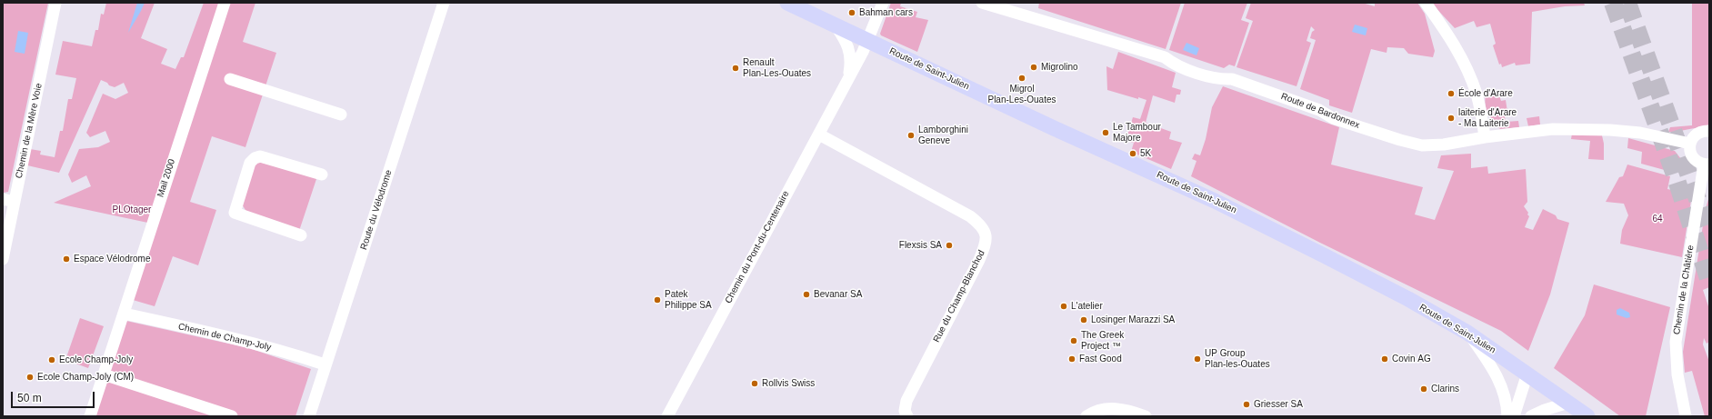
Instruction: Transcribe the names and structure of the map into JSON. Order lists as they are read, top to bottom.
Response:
{
  "streets": {
    "main road": ["Route de Saint-Julien"],
    "street": [
      "Route de Bardonnex",
      "Chemin de la Mère Voie",
      "Mail 2000",
      "Route du Vélodrome",
      "Chemin du Pont-du-Centenaire",
      "Chemin de la Châtière",
      "Rue du Champ-Blanchod",
      "Chemin de Champ-Joly"
    ]
  },
  "crossings": [
    ["Route de Saint-Julien", "Chemin du Pont-du-Centenaire"],
    ["Mail 2000", "Chemin de Champ-Joly"],
    ["Route du Vélodrome", "Chemin de Champ-Joly"],
    ["Chemin du Pont-du-Centenaire", "Rue du Champ-Blanchod"]
  ],
  "parks": ["PLOtager", "64"],
  "places": [
    "Bahman cars",
    "Migrolino",
    "Renault Plan-Les-Ouates",
    "Migrol Plan-Les-Ouates",
    "École d'Arare",
    "laiterie d'Arare - Ma Laiterie",
    "Le Tambour Majore",
    "Lamborghini Geneve",
    "5K",
    "Flexsis SA",
    "Espace Vélodrome",
    "Bevanar SA",
    "Patek Philippe SA",
    "L'atelier",
    "Losinger Marazzi SA",
    "The Greek Project ™",
    "Fast Good",
    "UP Group Plan-les-Ouates",
    "Covin AG",
    "Ecole Champ-Joly",
    "Ecole Champ-Joly (CM)",
    "Rollvis Swiss",
    "Clarins",
    "Griesser SA"
  ],
  "scale_bar": "50 m"
}
